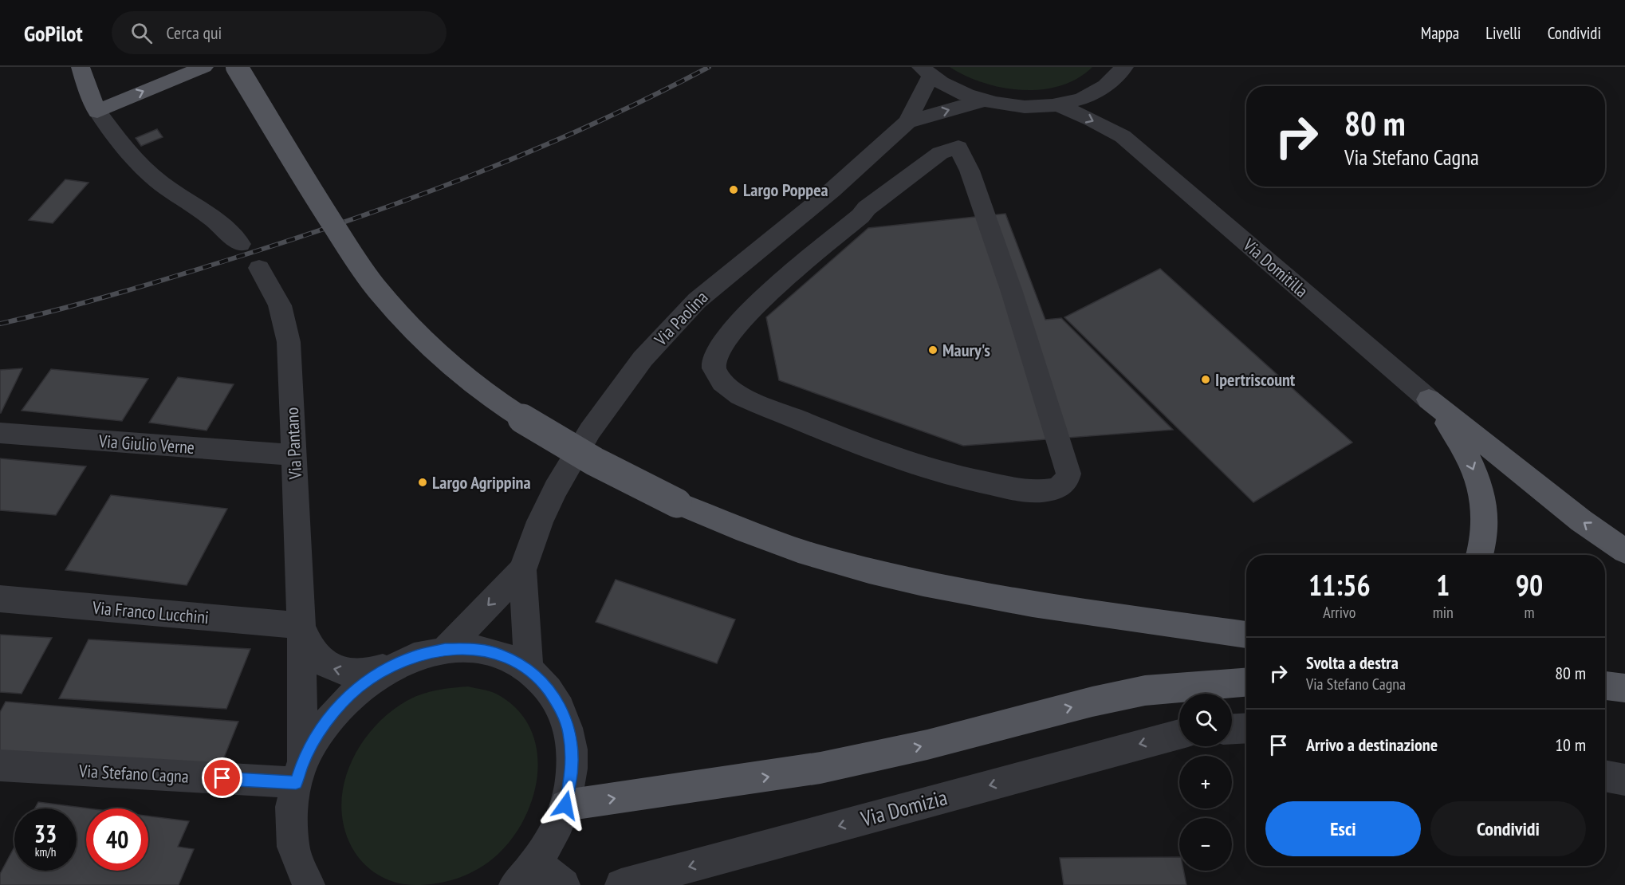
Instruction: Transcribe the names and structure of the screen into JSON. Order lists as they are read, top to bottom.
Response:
{
  "streets": {
    "street": [
      "Via Domitilla",
      "Via Paolina",
      "Via Pantano",
      "Via Giulio Verne",
      "Via Franco Lucchini",
      "Via Stefano Cagna",
      "Via Domizia"
    ]
  },
  "crossings": [
    ["Via Pantano", "Via Giulio Verne"],
    ["Via Pantano", "Via Franco Lucchini"],
    ["Via Pantano", "Via Stefano Cagna"]
  ],
  "one_way": ["Via Domizia"],
  "places": [
    "Largo Poppea",
    "Maury's",
    "Ipertriscount",
    "Largo Agrippina"
  ],
  "page": {
    "header": "GoPilot",
    "search": "Cerca qui",
    "nav": ["Mappa", "Livelli", "Condividi"],
    "turn": ["80 m", "Via Stefano Cagna"],
    "eta": [
      "11:56",
      "Arrivo",
      "1",
      "min",
      "90",
      "m"
    ],
    "list": [
      {
        "name": "Svolta a destra",
        "note": "Via Stefano Cagna",
        "value": "80 m"
      },
      {
        "name": "Arrivo a destinazione",
        "value": "10 m"
      }
    ],
    "map_buttons": ["+", "−"],
    "buttons": ["Esci", "Condividi"],
    "speed": "33 km/h",
    "limit": "40"
  }
}
